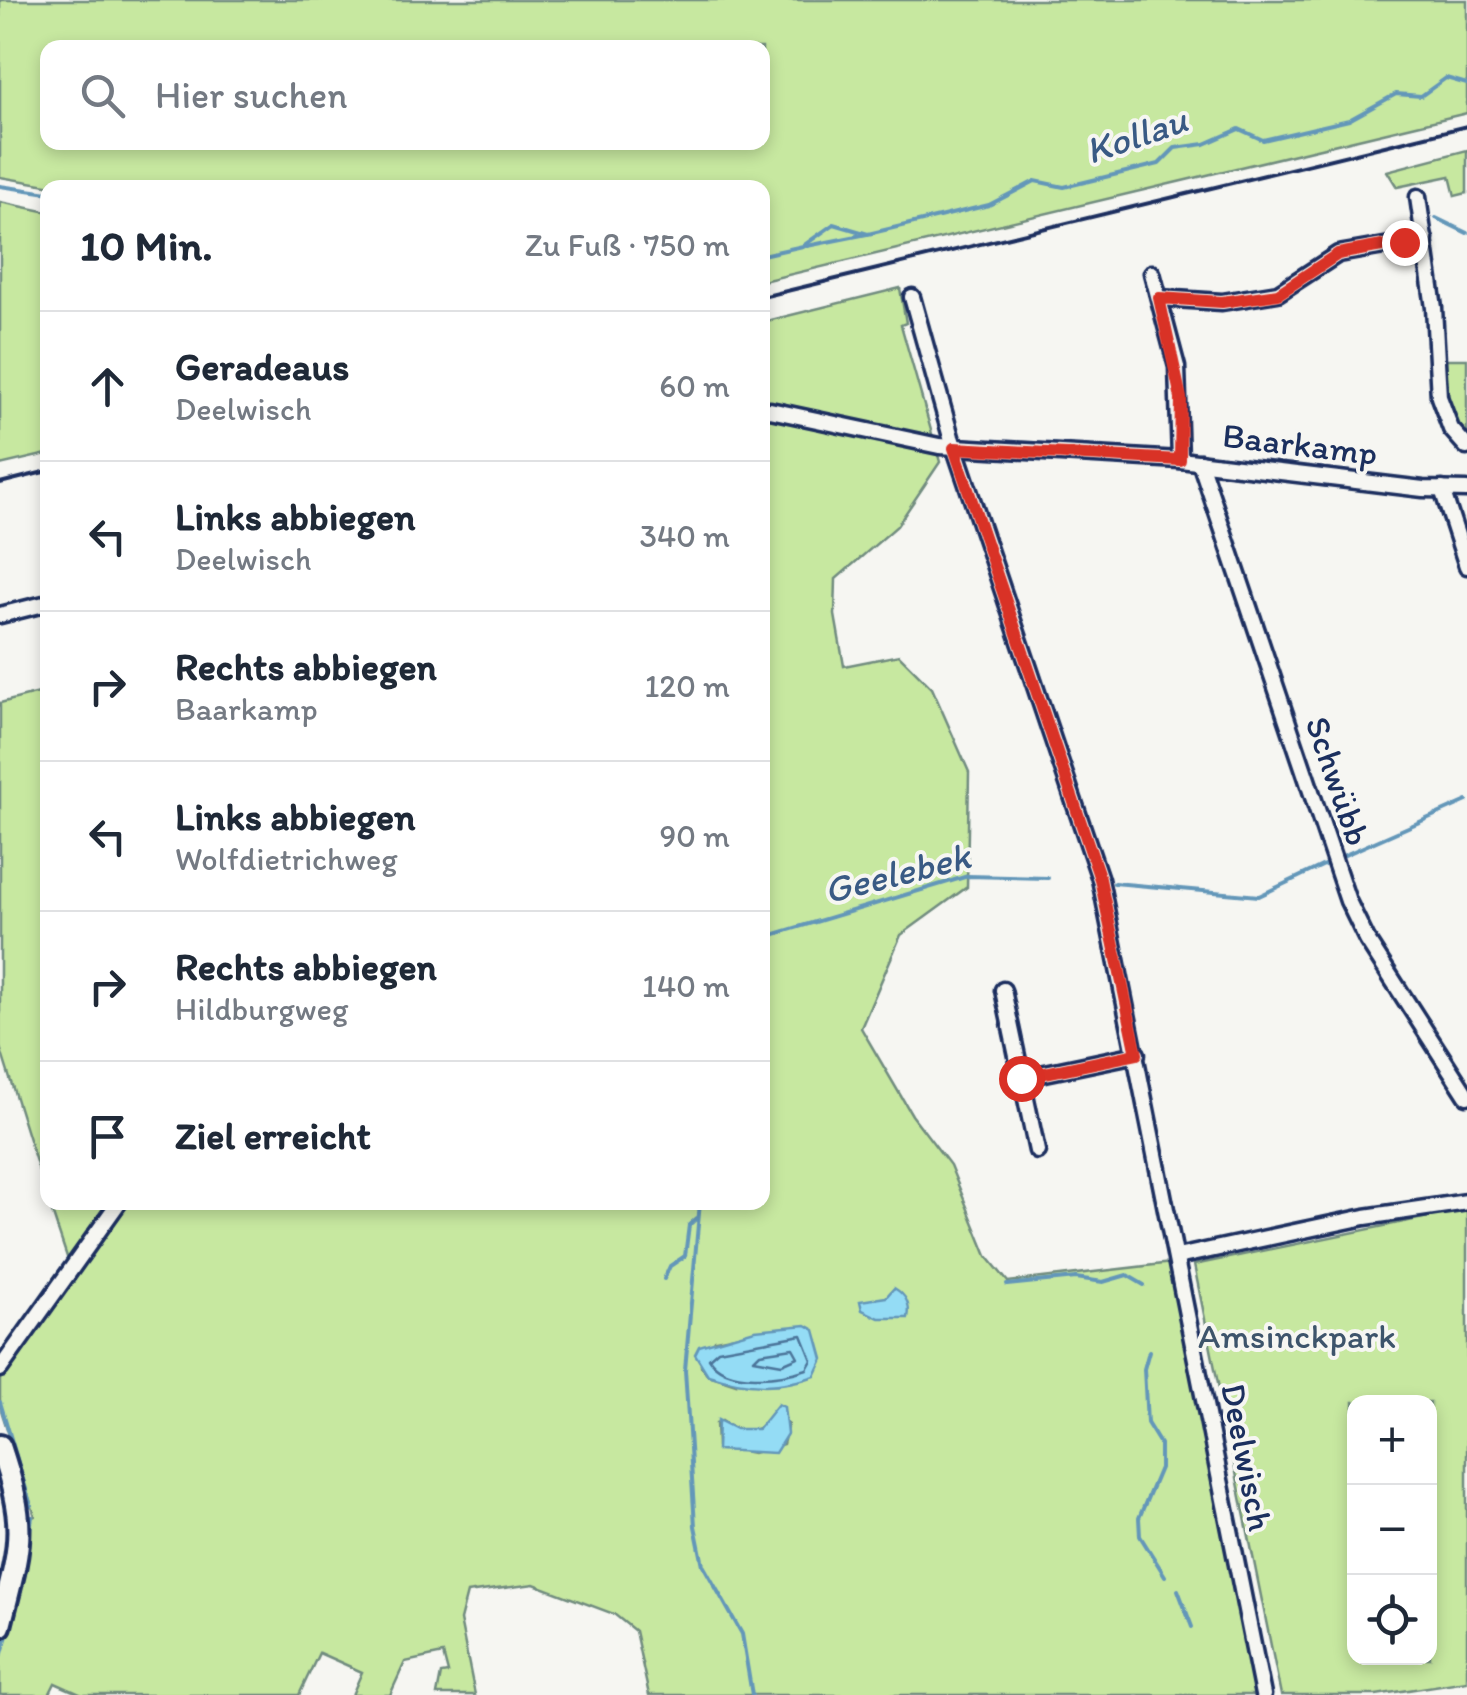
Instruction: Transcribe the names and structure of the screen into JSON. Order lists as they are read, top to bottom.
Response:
{
  "streets": {
    "street": ["Baarkamp", "Schwübb", "Deelwisch"]
  },
  "crossings": [
    ["Baarkamp", "Schwübb"],
    ["Baarkamp", "Deelwisch"]
  ],
  "water": ["Kollau", "Geelebek"],
  "parks": ["Amsinckpark"],
  "page": {
    "search": "Hier suchen",
    "heading": ["10 Min.", "Zu Fuß · 750 m"],
    "list": [
      ["Geradeaus", "Deelwisch", "60 m"],
      ["Links abbiegen", "Deelwisch", "340 m"],
      ["Rechts abbiegen", "Baarkamp", "120 m"],
      ["Links abbiegen", "Wolfdietrichweg", "90 m"],
      ["Rechts abbiegen", "Hildburgweg", "140 m"],
      "Ziel erreicht"
    ],
    "map_buttons": ["+", "−"]
  }
}
